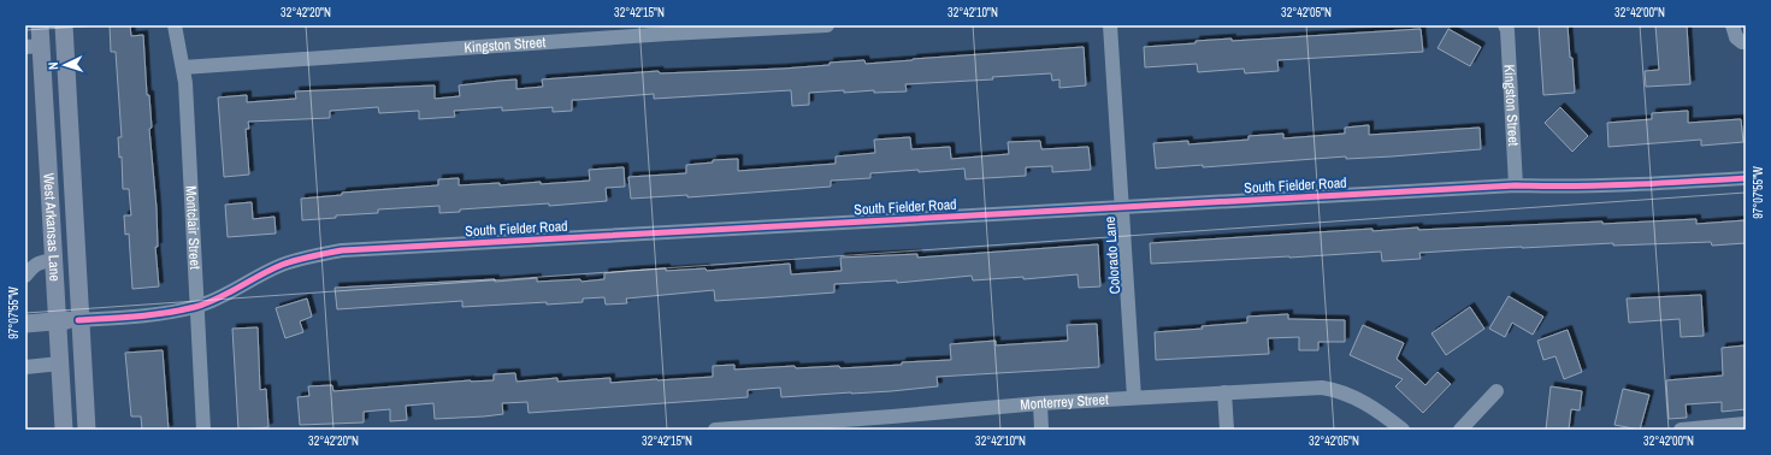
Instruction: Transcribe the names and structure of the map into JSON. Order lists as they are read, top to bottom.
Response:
{
  "streets": {
    "main road": ["South Fielder Road", "West Arkansas Lane"],
    "street": [
      "Kingston Street",
      "Montclair Street",
      "Colorado Lane",
      "Monterrey Street"
    ]
  },
  "crossings": [
    ["Kingston Street", "South Fielder Road"],
    ["Kingston Street", "Montclair Street"],
    ["South Fielder Road", "West Arkansas Lane"],
    ["South Fielder Road", "Montclair Street"],
    ["South Fielder Road", "Colorado Lane"],
    ["Colorado Lane", "Monterrey Street"]
  ],
  "north": "left",
  "coordinates": [
    "32°42'20\"N",
    "32°42'15\"N",
    "32°42'10\"N",
    "32°42'05\"N",
    "32°42'00\"N",
    "97°07'55\"W"
  ]
}
